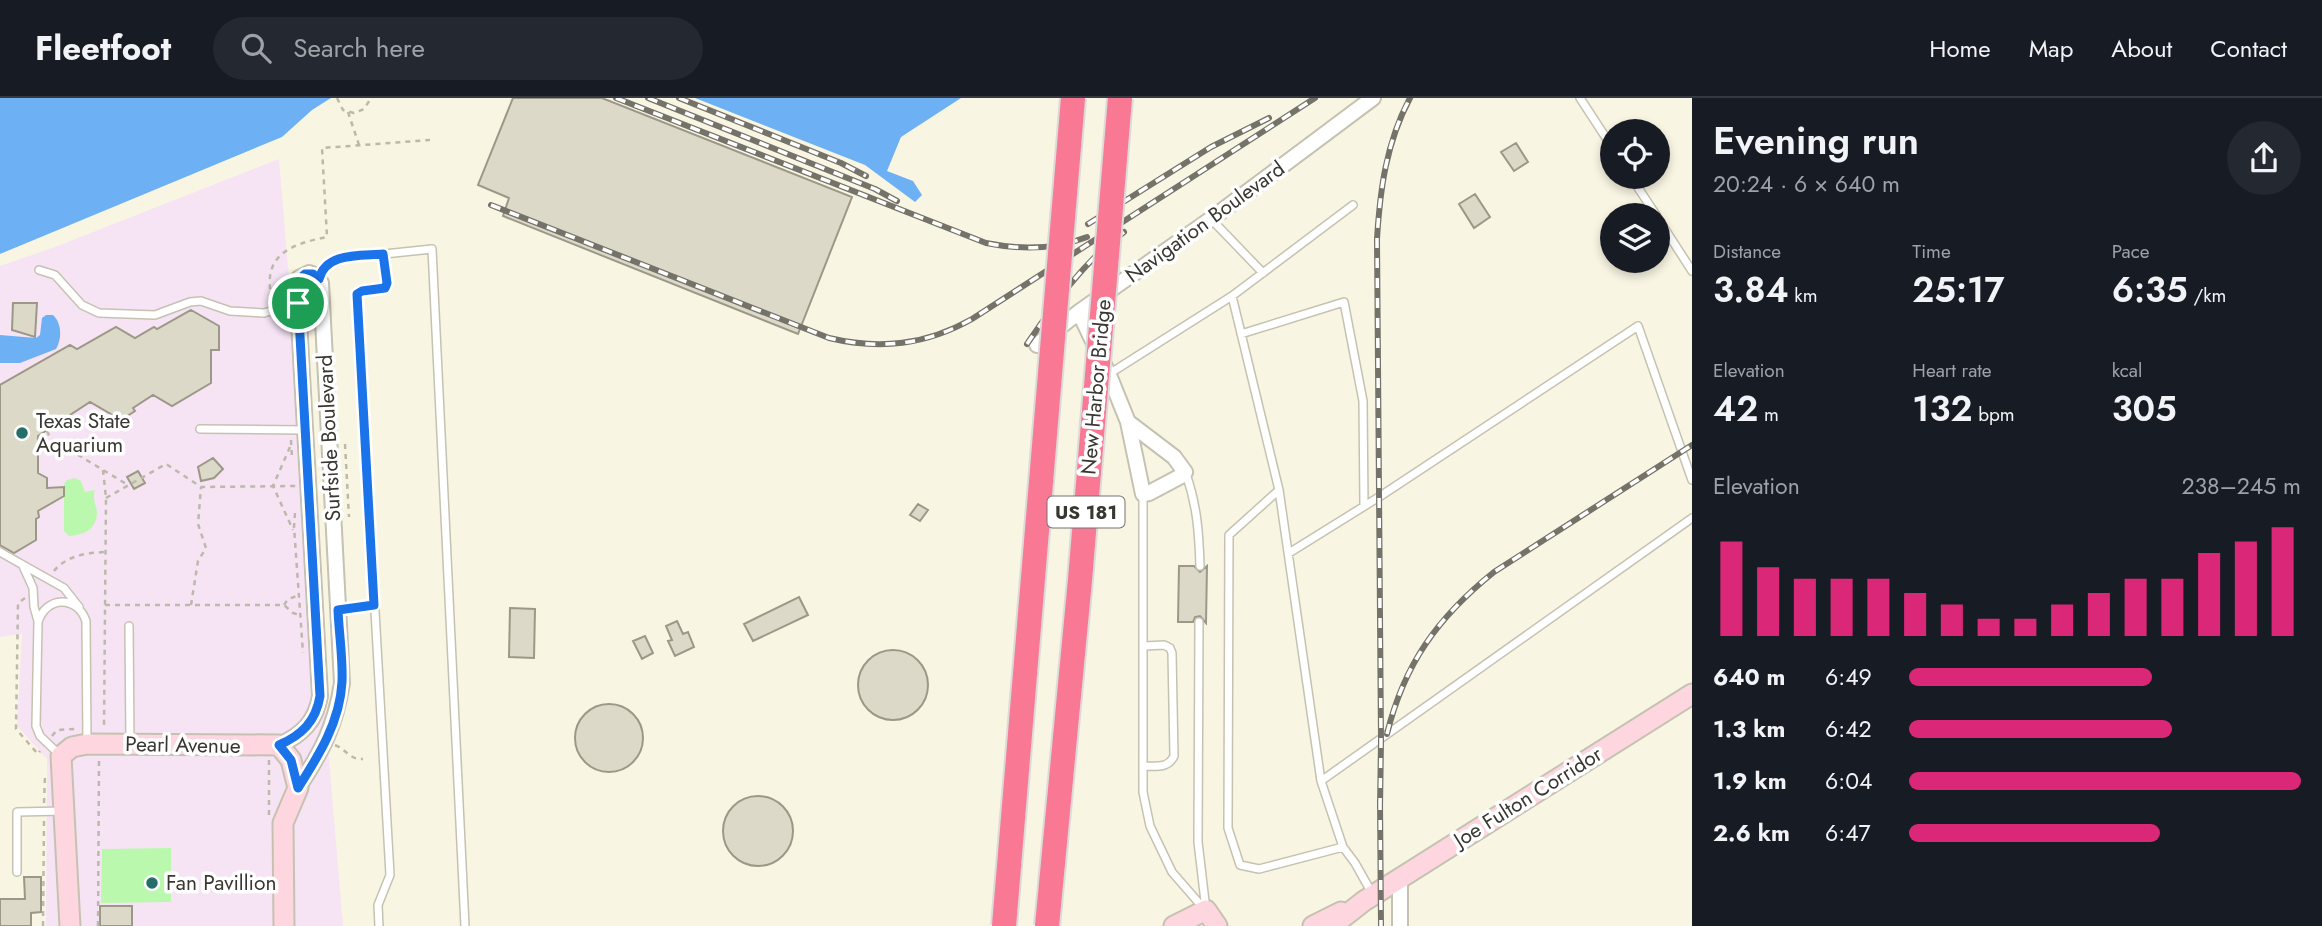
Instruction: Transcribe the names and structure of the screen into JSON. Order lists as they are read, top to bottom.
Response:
{
  "streets": {
    "highway": ["New Harbor Bridge", "US 181"],
    "street": [
      "Navigation Boulevard",
      "Surfside Boulevard",
      "Pearl Avenue",
      "Joe Fulton Corridor"
    ]
  },
  "crossings": [
    ["Surfside Boulevard", "Pearl Avenue"]
  ],
  "places": ["Texas State Aquarium", "Fan Pavillion"],
  "page": {
    "header": "Fleetfoot",
    "search": "Search here",
    "nav": [
      "Home",
      "Map",
      "About",
      "Contact"
    ],
    "heading": ["Evening run", "20:24 · 6 × 640 m"],
    "stats": [
      ["Distance", "3.84 km"],
      ["Time", "25:17"],
      ["Pace", "6:35 /km"],
      ["Elevation", "42 m"],
      ["Heart rate", "132 bpm"],
      ["kcal", "305"]
    ],
    "chart": ["Elevation", "238–245 m"],
    "list": [
      {
        "name": "640 m",
        "note": "6:49"
      },
      {
        "name": "1.3 km",
        "note": "6:42"
      },
      {
        "name": "1.9 km",
        "note": "6:04"
      },
      {
        "name": "2.6 km",
        "note": "6:47"
      }
    ]
  }
}
